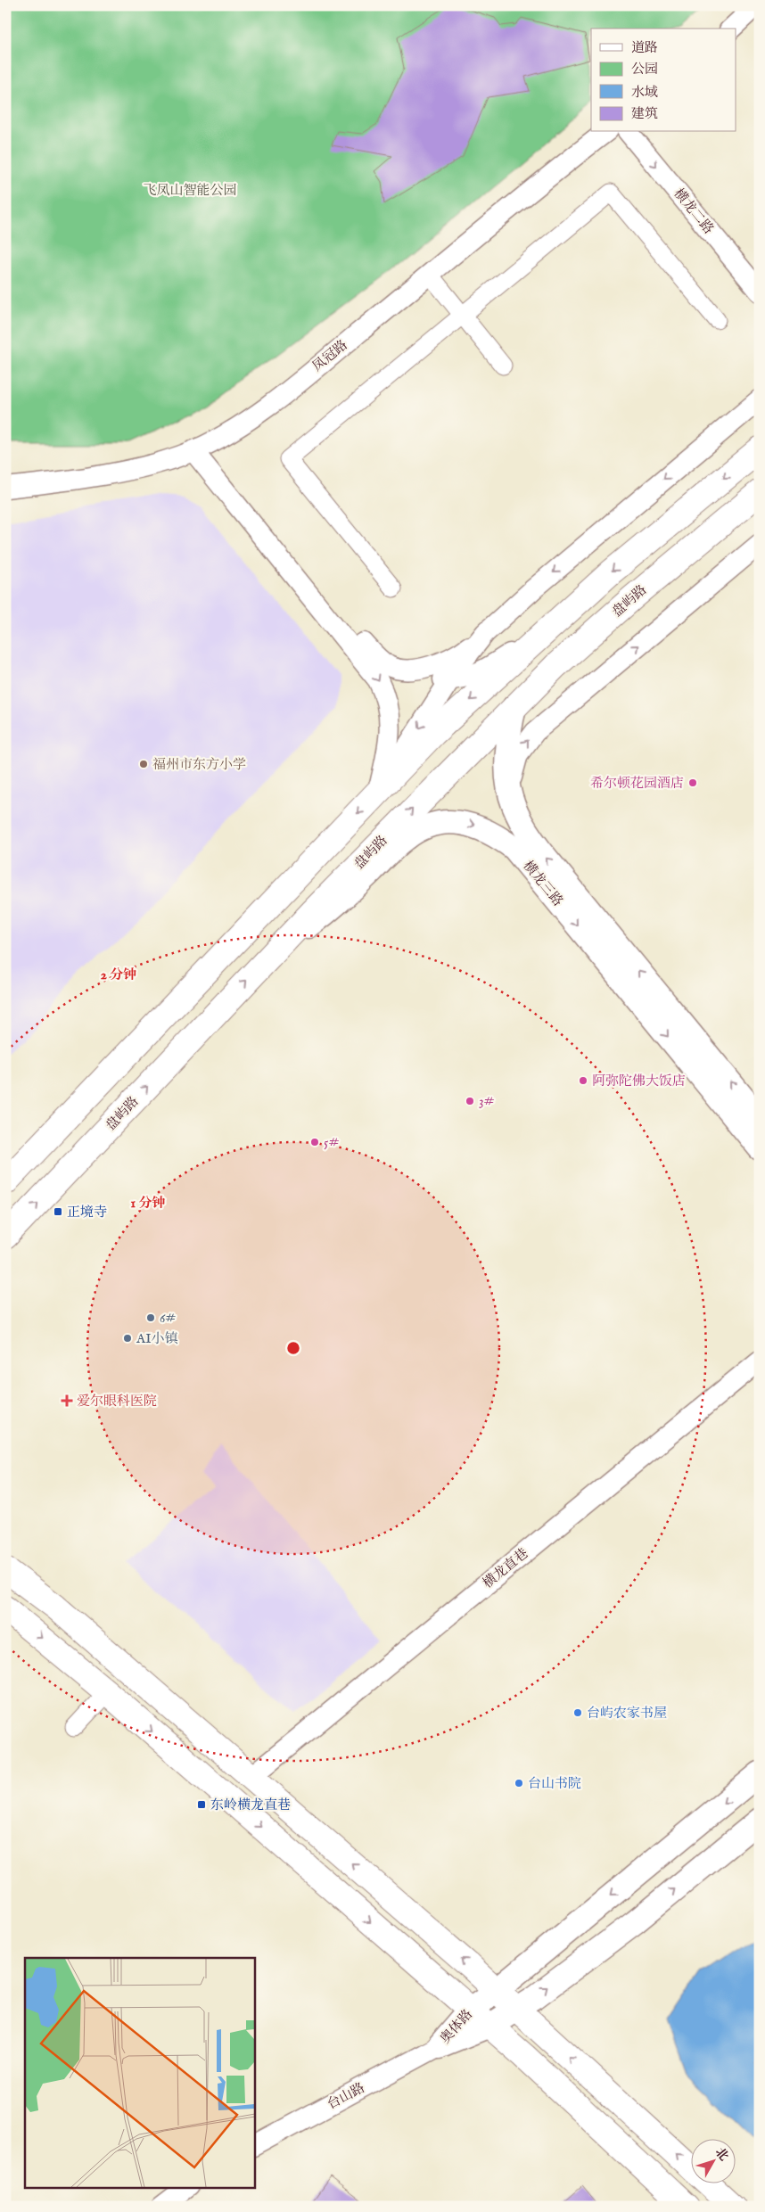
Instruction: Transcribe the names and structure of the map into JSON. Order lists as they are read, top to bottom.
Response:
{
  "streets": {
    "main road": ["盘屿路", "横龙三路", "奥体路"],
    "street": [
      "横龙二路",
      "凤冠路",
      "横龙直巷",
      "台山路"
    ]
  },
  "crossings": [
    ["盘屿路", "横龙三路"],
    ["奥体路", "台山路"]
  ],
  "one_way": ["横龙二路"],
  "parks": ["飞凤山智能公园"],
  "places": {
    "other": [
      "福州市东方小学",
      "希尔顿花园酒店",
      "阿弥陀佛大饭店",
      "3#",
      "5#",
      "6#",
      "AI小镇",
      "台屿农家书屋",
      "台山书院"
    ],
    "transit": ["正境寺", "东岭横龙直巷"],
    "health": ["爱尔眼科医院"]
  },
  "legend": [
    "道路",
    "公园",
    "水域",
    "建筑"
  ],
  "north": "top right",
  "rings": ["2 分钟", "1 分钟"]
}
